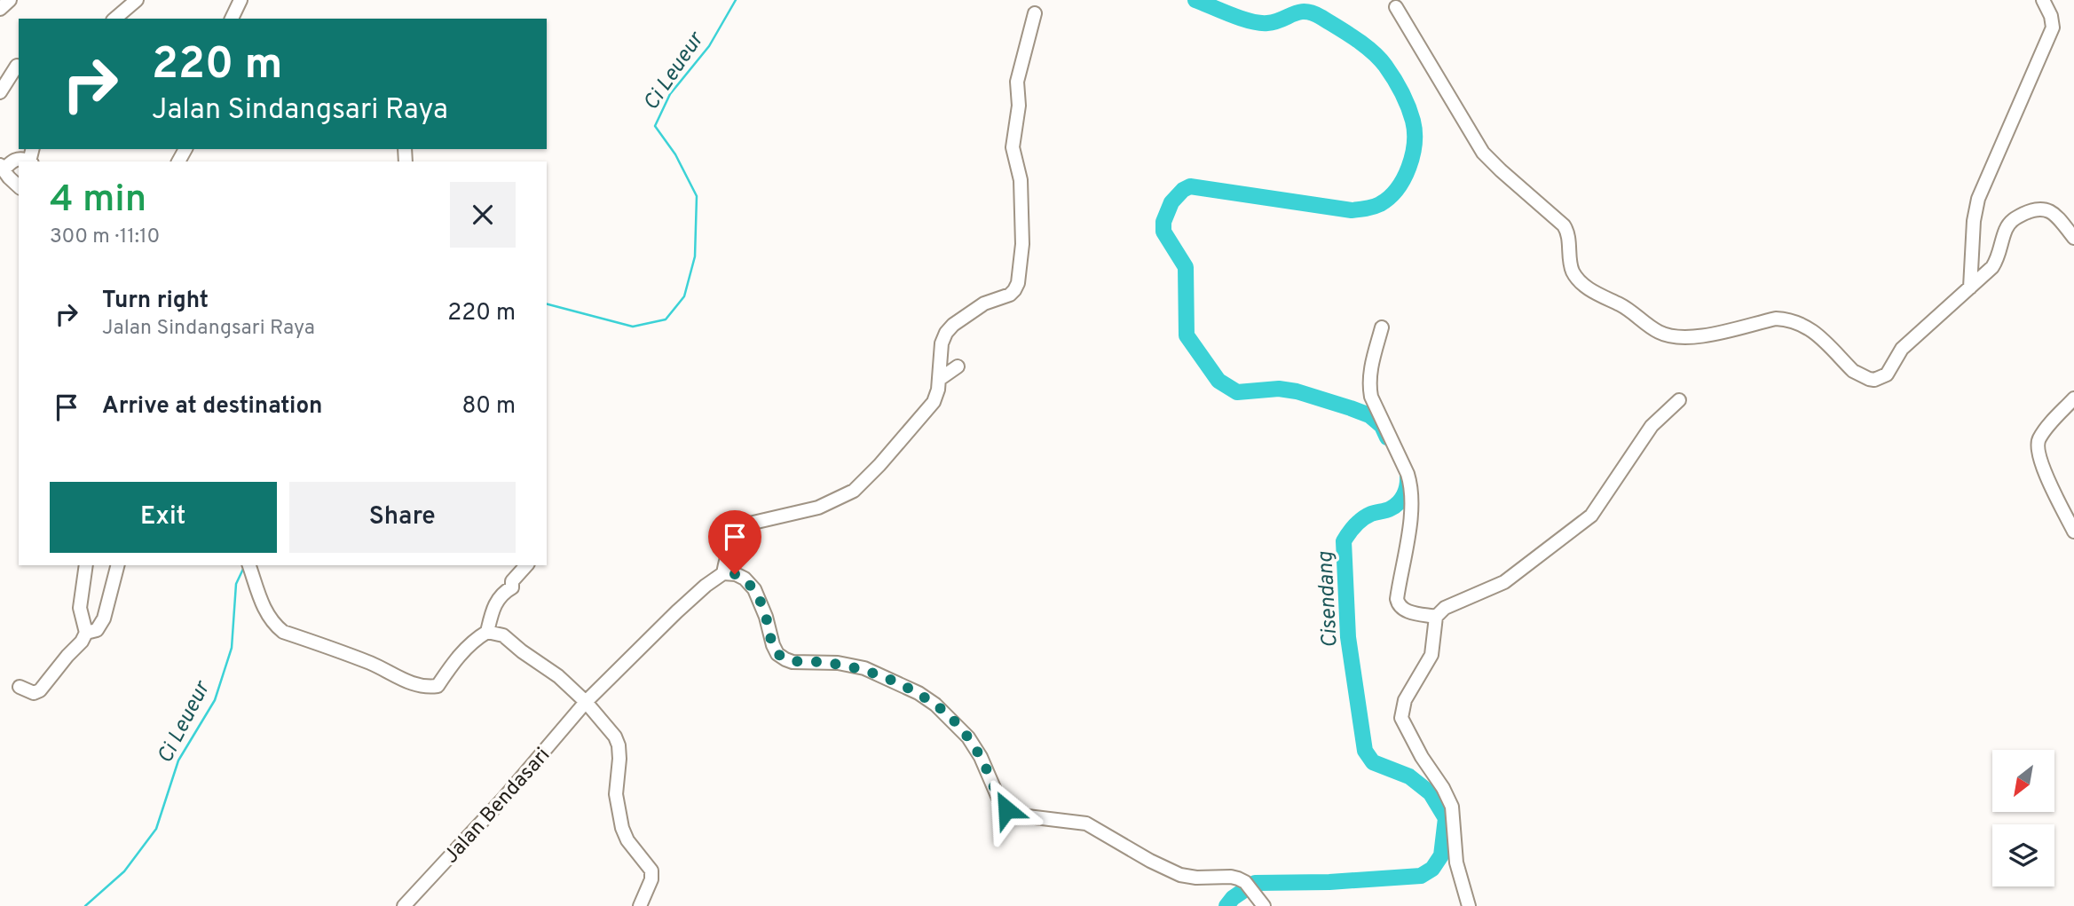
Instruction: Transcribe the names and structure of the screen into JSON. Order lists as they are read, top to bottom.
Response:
{
  "streets": {
    "street": ["Jalan Bendasari"]
  },
  "water": ["Ci Leueur", "Cisendang"],
  "north": "bottom left",
  "page": {
    "turn": ["220 m", "Jalan Sindangsari Raya"],
    "heading": ["4 min", "300 m · 11:10"],
    "list": [
      {
        "name": "Turn right",
        "note": "Jalan Sindangsari Raya",
        "value": "220 m"
      },
      {
        "name": "Arrive at destination",
        "value": "80 m"
      }
    ],
    "buttons": ["Exit", "Share"]
  }
}
